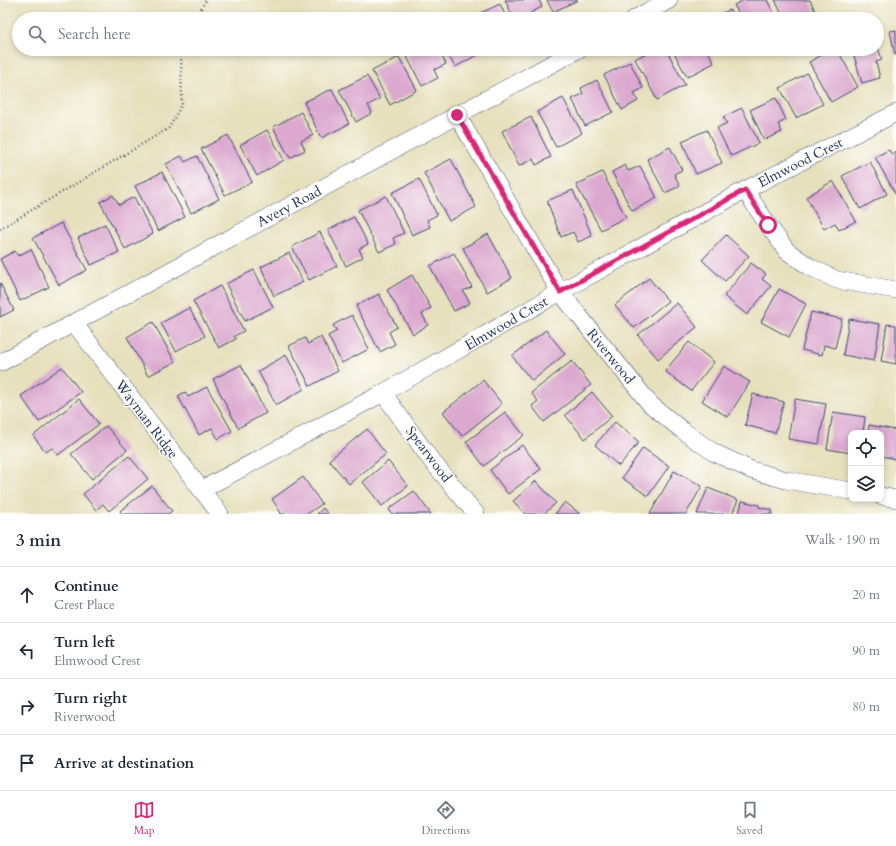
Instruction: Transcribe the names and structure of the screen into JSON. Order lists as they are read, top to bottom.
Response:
{
  "streets": {
    "street": [
      "Elmwood Crest",
      "Avery Road",
      "Riverwood",
      "Wayman Ridge",
      "Spearwood"
    ]
  },
  "crossings": [
    ["Elmwood Crest", "Riverwood"],
    ["Elmwood Crest", "Wayman Ridge"],
    ["Elmwood Crest", "Spearwood"],
    ["Avery Road", "Riverwood"],
    ["Avery Road", "Wayman Ridge"]
  ],
  "page": {
    "search": "Search here",
    "heading": ["3 min", "Walk · 190 m"],
    "list": [
      ["Continue", "Crest Place", "20 m"],
      ["Turn left", "Elmwood Crest", "90 m"],
      ["Turn right", "Riverwood", "80 m"],
      "Arrive at destination"
    ],
    "nav": ["Map", "Directions", "Saved"]
  }
}
